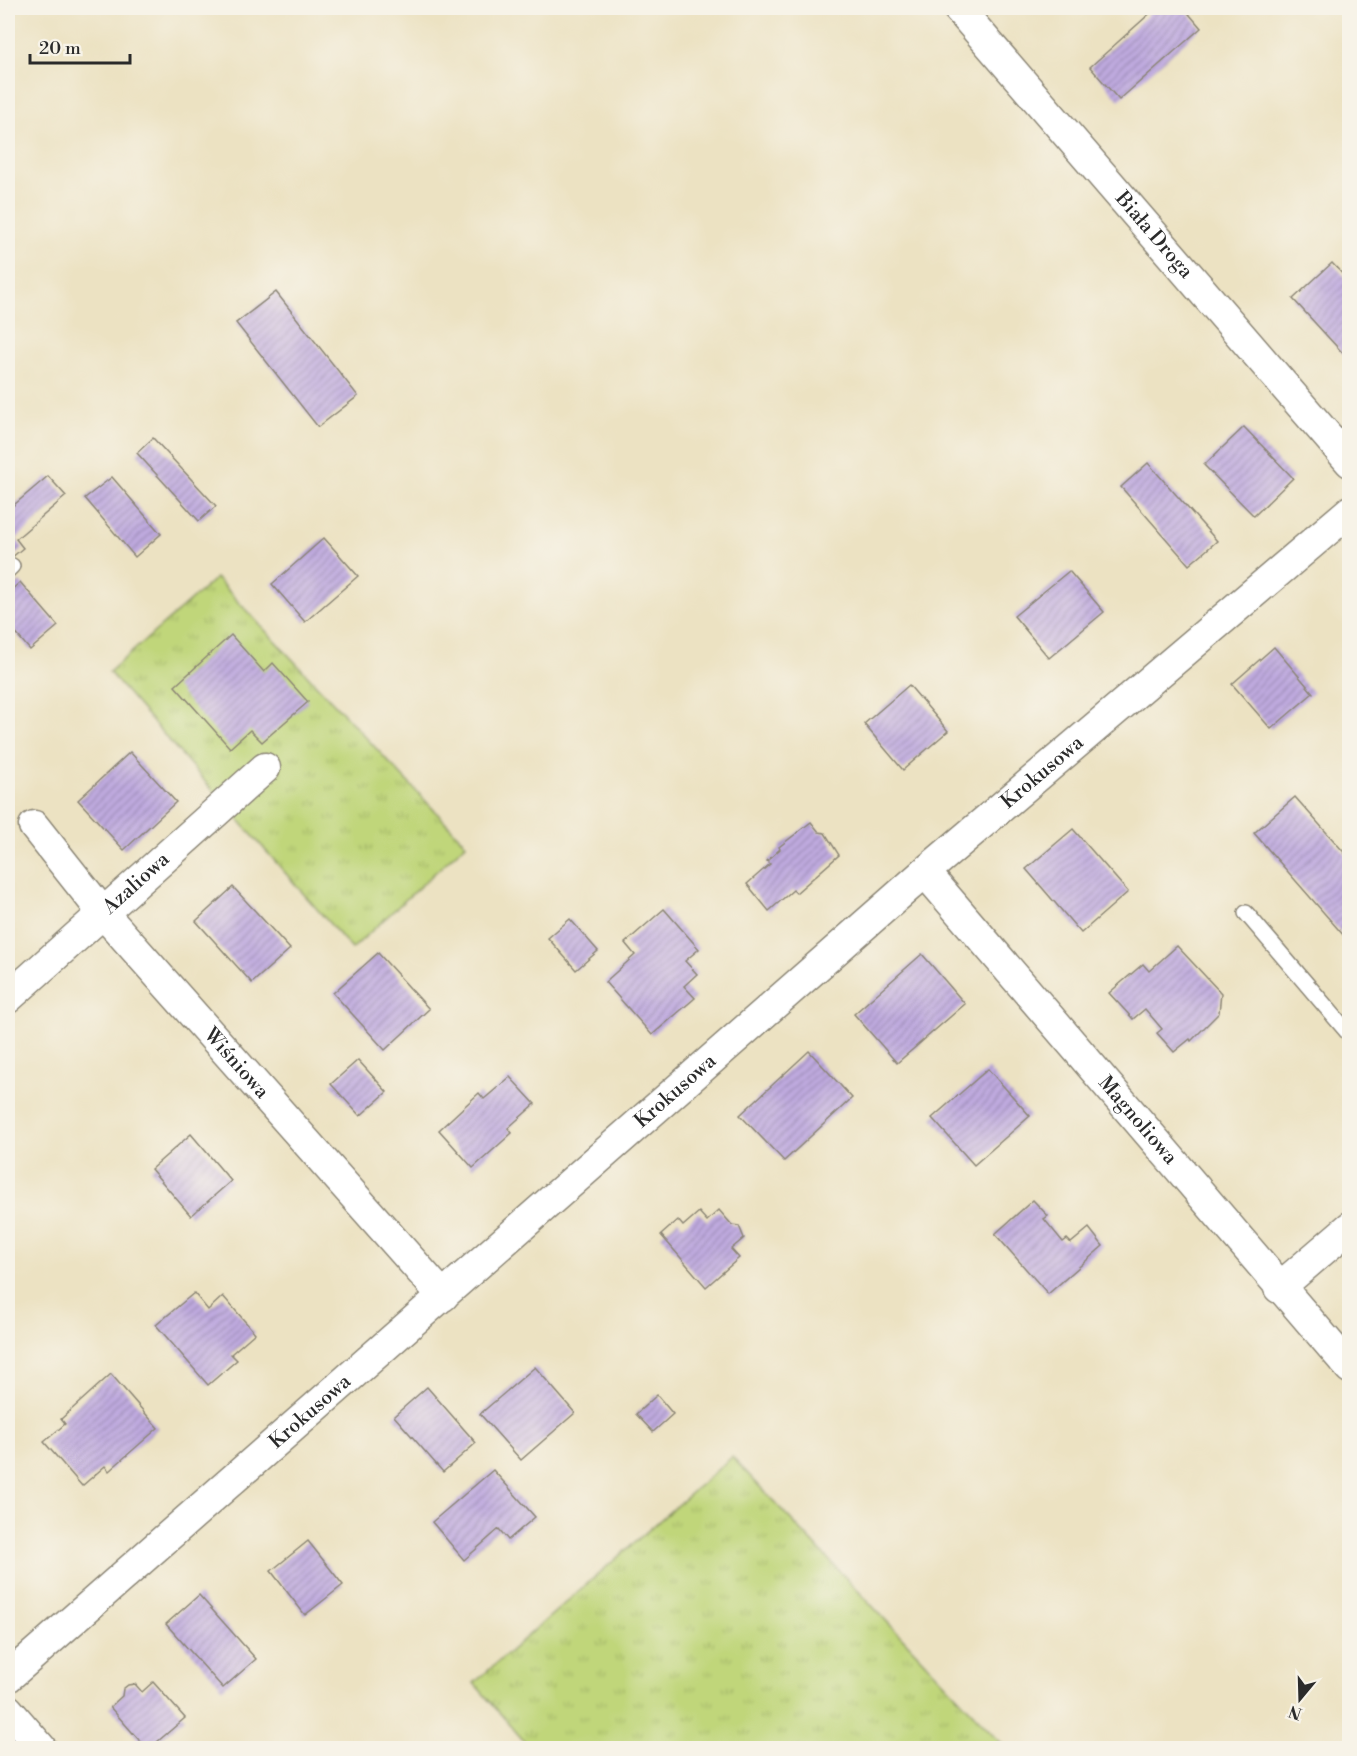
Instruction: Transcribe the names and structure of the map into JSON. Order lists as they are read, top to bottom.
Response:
{
  "streets": {
    "street": [
      "Biała Droga",
      "Krokusowa",
      "Azaliowa",
      "Wiśniowa",
      "Magnoliowa"
    ]
  },
  "crossings": [
    ["Krokusowa", "Wiśniowa"],
    ["Krokusowa", "Magnoliowa"],
    ["Azaliowa", "Wiśniowa"]
  ],
  "scale_bar": "20 m",
  "north": "bottom"
}
